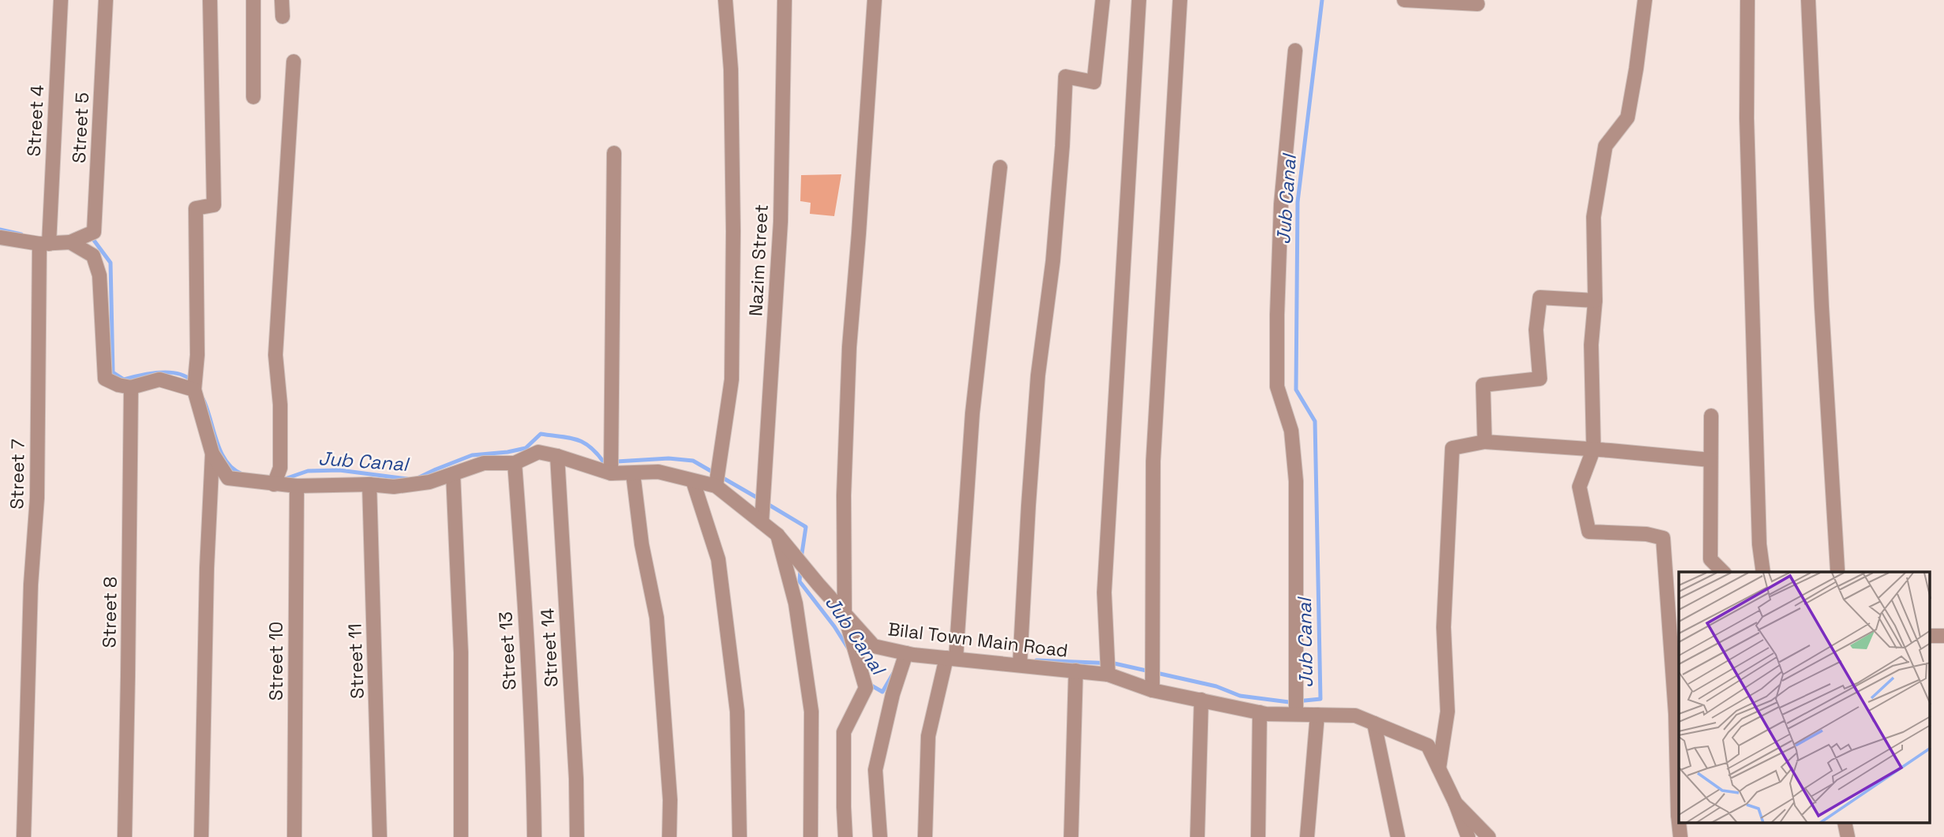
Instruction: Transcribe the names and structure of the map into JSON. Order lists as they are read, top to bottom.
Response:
{
  "streets": {
    "street": [
      "Street 4",
      "Street 5",
      "Nazim Street",
      "Street 7",
      "Street 8",
      "Bilal Town Main Road",
      "Street 14",
      "Street 13",
      "Street 10",
      "Street 11"
    ]
  },
  "crossings": [
    ["Street 4", "Street 7"],
    ["Nazim Street", "Bilal Town Main Road"],
    ["Bilal Town Main Road", "Street 14"],
    ["Bilal Town Main Road", "Street 13"],
    ["Bilal Town Main Road", "Street 10"],
    ["Bilal Town Main Road", "Street 11"]
  ],
  "water": ["Jub Canal"]
}
